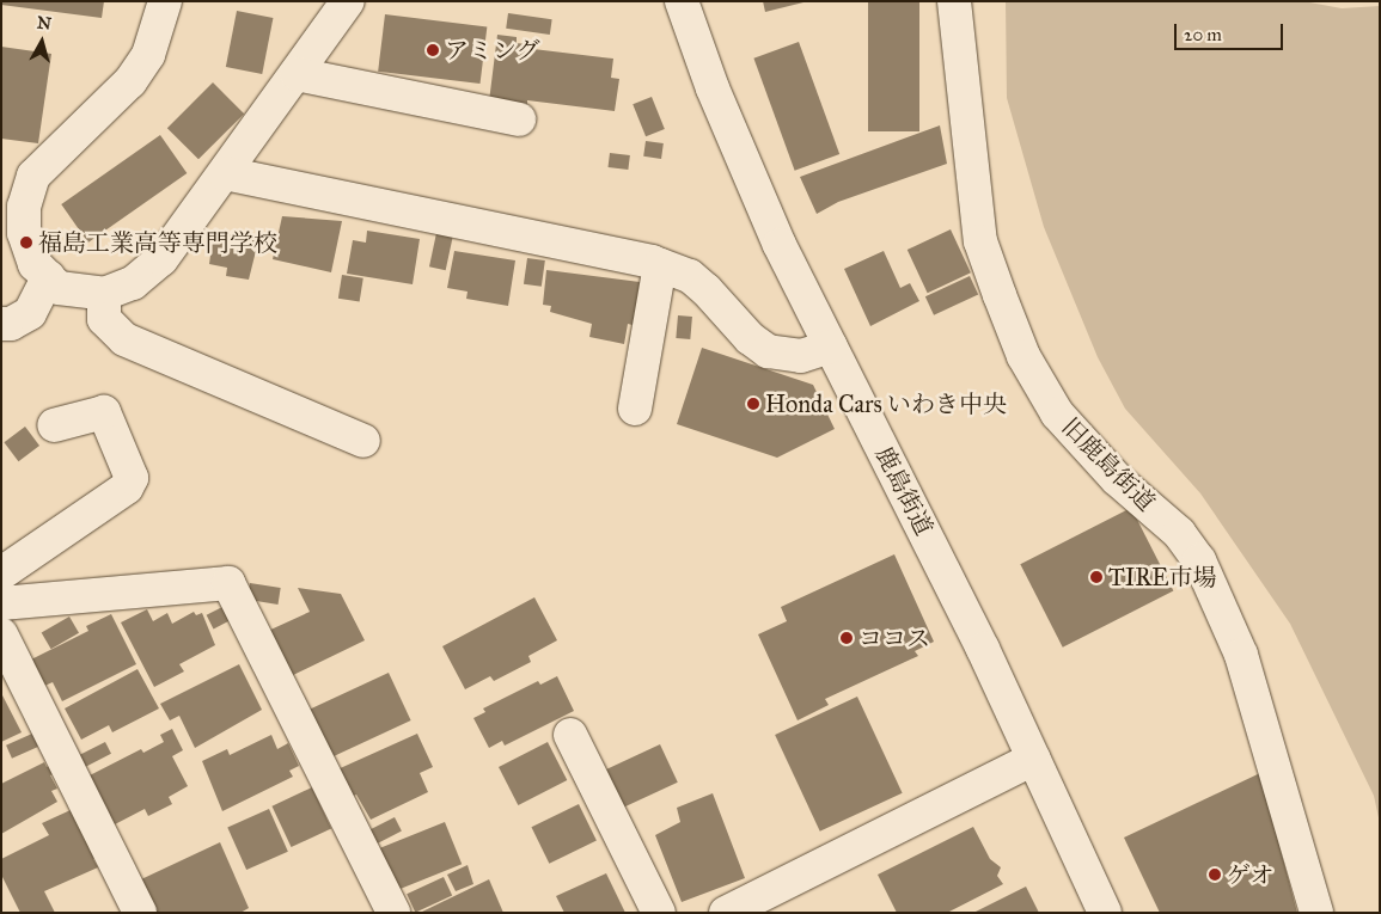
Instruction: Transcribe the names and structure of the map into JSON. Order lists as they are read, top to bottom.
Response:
{
  "streets": {
    "street": ["旧鹿島街道", "鹿島街道"]
  },
  "places": [
    "アミング",
    "福島工業高等専門学校",
    "Honda Cars いわき中央",
    "TIRE市場",
    "ココス",
    "ゲオ"
  ],
  "scale_bar": "20 m",
  "north": "top"
}
